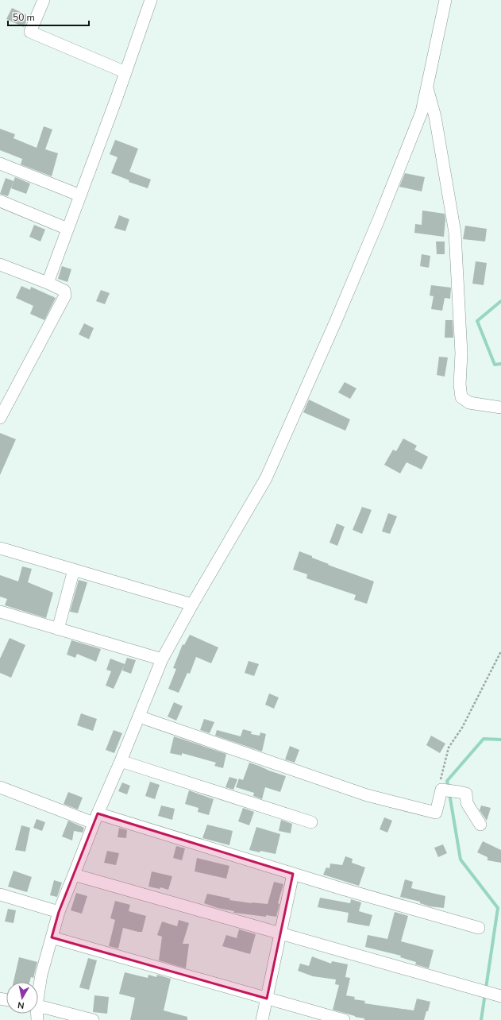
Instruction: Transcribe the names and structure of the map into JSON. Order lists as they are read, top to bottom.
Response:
{
  "scale_bar": "50 m",
  "north": "bottom"
}
